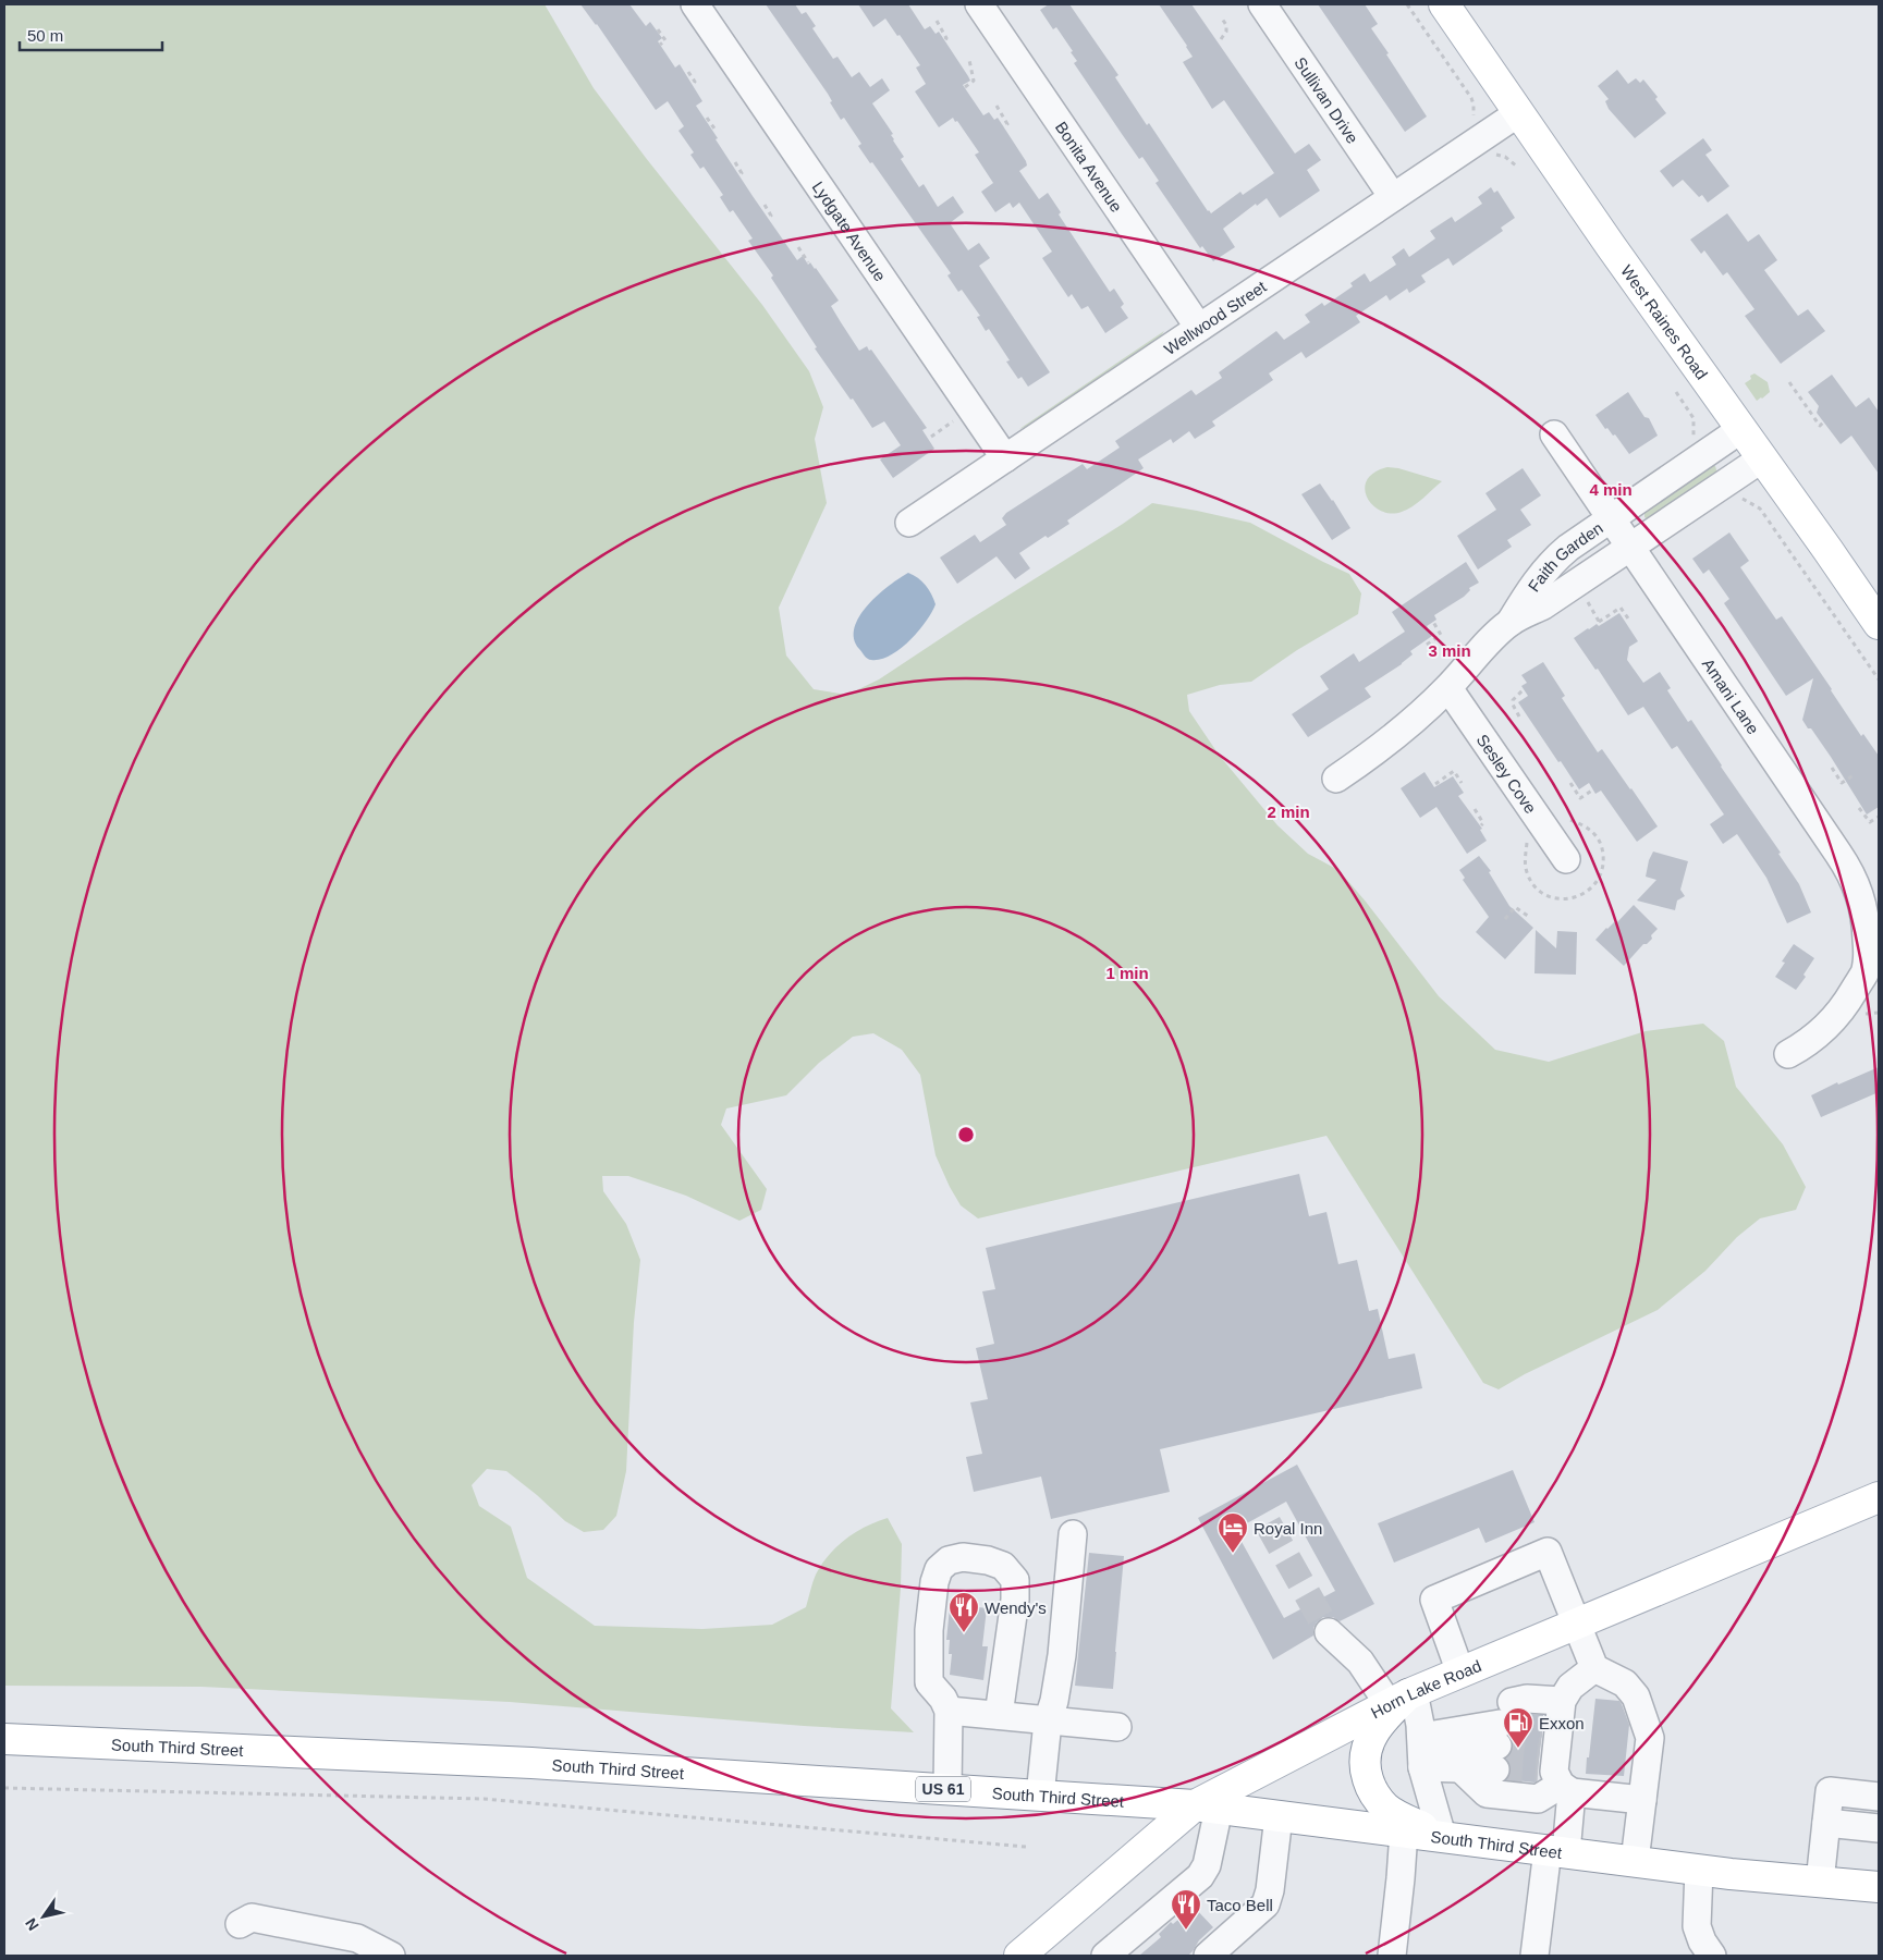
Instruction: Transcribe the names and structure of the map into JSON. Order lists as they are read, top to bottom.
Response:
{
  "streets": {
    "main road": [
      "West Raines Road",
      "Horn Lake Road",
      "South Third Street",
      "US 61"
    ],
    "street": [
      "Sullivan Drive",
      "Bonita Avenue",
      "Lydgate Avenue",
      "Wellwood Street",
      "Faith Garden",
      "Amani Lane",
      "Sesley Cove"
    ]
  },
  "crossings": [
    ["Sullivan Drive", "Wellwood Street"],
    ["Bonita Avenue", "Wellwood Street"],
    ["Lydgate Avenue", "Wellwood Street"],
    ["Wellwood Street", "West Raines Road"],
    ["West Raines Road", "Faith Garden"],
    ["Faith Garden", "Amani Lane"],
    ["Faith Garden", "Sesley Cove"],
    ["Horn Lake Road", "South Third Street"]
  ],
  "places": {
    "hotel": ["Royal Inn"],
    "restaurant": ["Wendy's", "Taco Bell"],
    "fuel station": ["Exxon"]
  },
  "scale_bar": "50 m",
  "north": "bottom left",
  "rings": [
    "4 min",
    "3 min",
    "2 min",
    "1 min"
  ]
}
